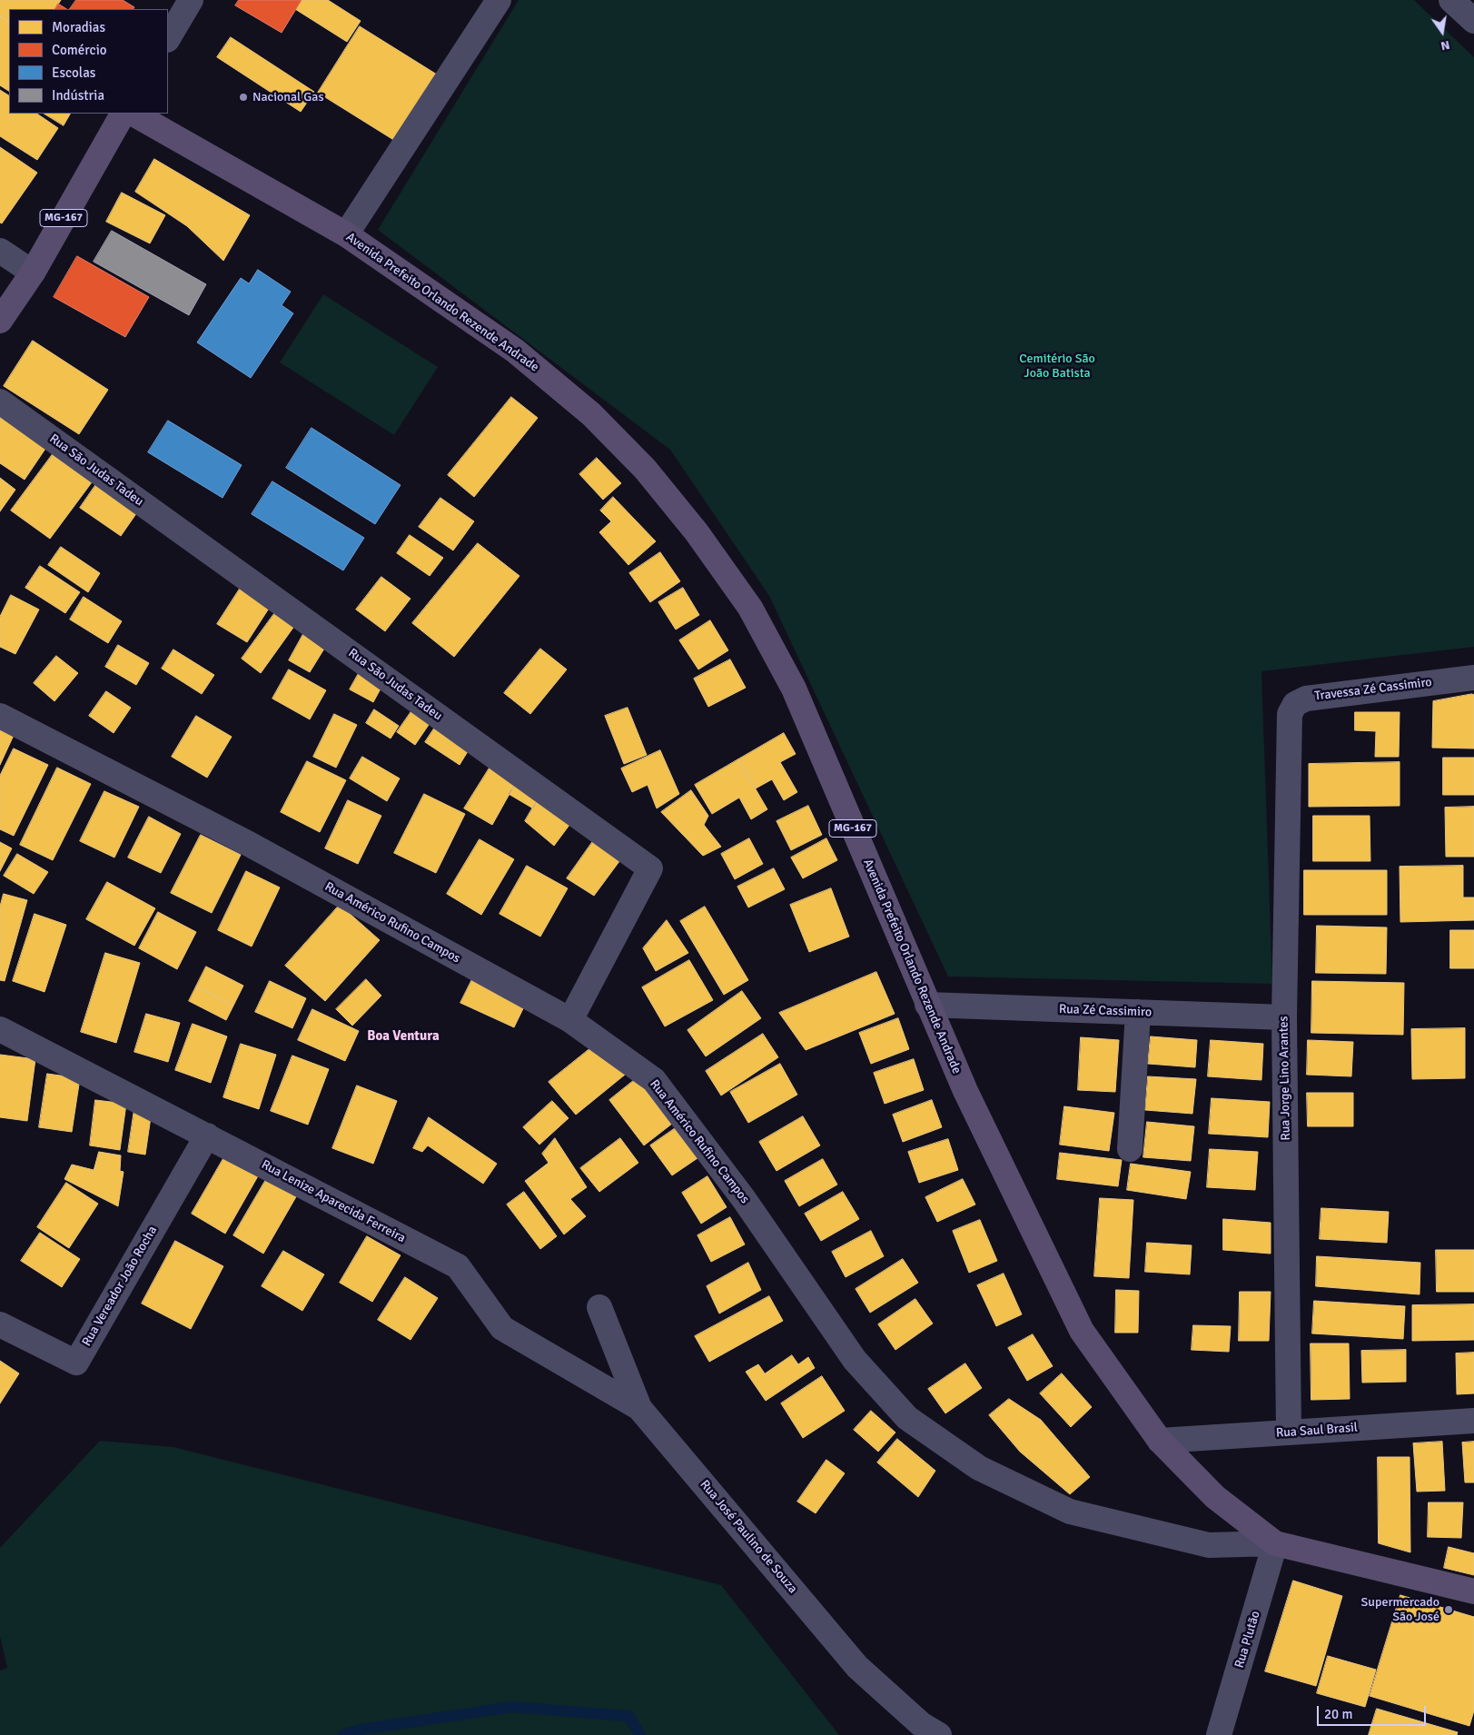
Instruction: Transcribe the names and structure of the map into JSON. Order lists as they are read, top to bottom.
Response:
{
  "streets": {
    "main road": ["MG-167", "Avenida Prefeito Orlando Rezende Andrade"],
    "street": [
      "Rua São Judas Tadeu",
      "Travessa Zé Cassimiro",
      "Rua Américo Rufino Campos",
      "Rua Zé Cassimiro",
      "Rua Jorge Lino Arantes",
      "Rua Lenize Aparecida Ferreira",
      "Rua Vereador João Rocha",
      "Rua Saul Brasil",
      "Rua José Paulino de Souza",
      "Rua Plutão"
    ]
  },
  "crossings": [
    ["Avenida Prefeito Orlando Rezende Andrade", "Rua Américo Rufino Campos"],
    ["Avenida Prefeito Orlando Rezende Andrade", "Rua Zé Cassimiro"],
    ["Avenida Prefeito Orlando Rezende Andrade", "Rua Saul Brasil"],
    ["Avenida Prefeito Orlando Rezende Andrade", "Rua Plutão"],
    ["Rua São Judas Tadeu", "Rua Américo Rufino Campos"],
    ["Travessa Zé Cassimiro", "Rua Jorge Lino Arantes"],
    ["Rua Américo Rufino Campos", "Rua Plutão"],
    ["Rua Zé Cassimiro", "Rua Jorge Lino Arantes"],
    ["Rua Jorge Lino Arantes", "Rua Saul Brasil"],
    ["Rua Lenize Aparecida Ferreira", "Rua Vereador João Rocha"],
    ["Rua Lenize Aparecida Ferreira", "Rua José Paulino de Souza"]
  ],
  "districts": ["Boa Ventura"],
  "parks": ["Cemitério São João Batista"],
  "places": ["Nacional Gas", "Supermercado São José"],
  "legend": [
    "Moradias",
    "Comércio",
    "Escolas",
    "Indústria"
  ],
  "scale_bar": "20 m",
  "north": "bottom"
}
